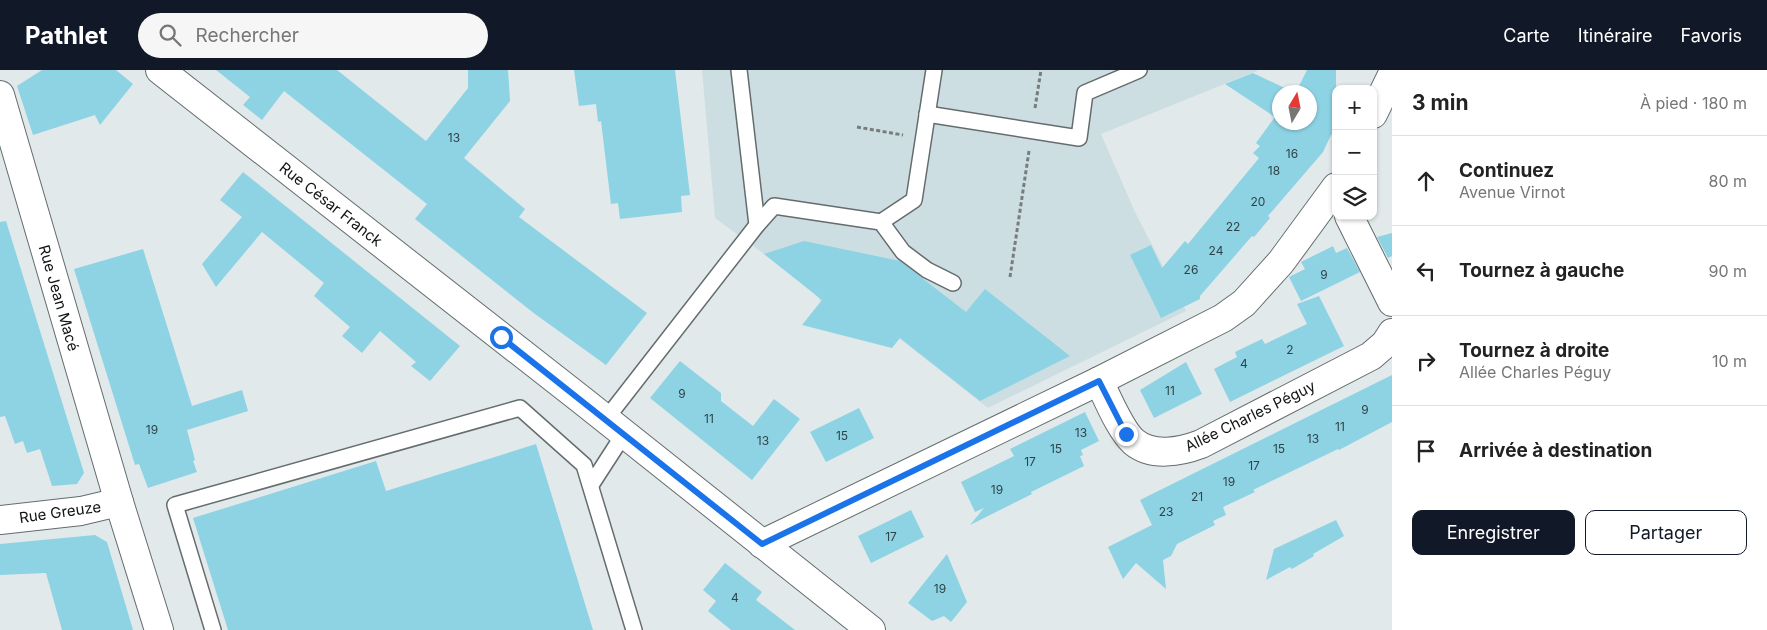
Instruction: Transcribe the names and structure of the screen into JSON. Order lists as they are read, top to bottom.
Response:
{
  "streets": {
    "street": [
      "Rue César Franck",
      "Rue Jean Macé",
      "Allée Charles Péguy",
      "Rue Greuze"
    ]
  },
  "crossings": [
    ["Rue Jean Macé", "Rue Greuze"]
  ],
  "house_numbers": [
    "13",
    "16",
    "18",
    "20",
    "22",
    "24",
    "26",
    "9",
    "2",
    "4",
    "11",
    "9",
    "9",
    "11",
    "11",
    "19",
    "13",
    "15",
    "13",
    "13",
    "15",
    "15",
    "17",
    "17",
    "19",
    "19",
    "21",
    "23",
    "17",
    "19",
    "4"
  ],
  "north": "top",
  "page": {
    "header": "Pathlet",
    "search": "Rechercher",
    "nav": ["Carte", "Itinéraire", "Favoris"],
    "heading": ["3 min", "À pied · 180 m"],
    "map_buttons": ["+", "−"],
    "list": [
      ["Continuez", "Avenue Virnot", "80 m"],
      ["Tournez à gauche", "90 m"],
      ["Tournez à droite", "Allée Charles Péguy", "10 m"],
      "Arrivée à destination"
    ],
    "buttons": ["Enregistrer", "Partager"]
  }
}
